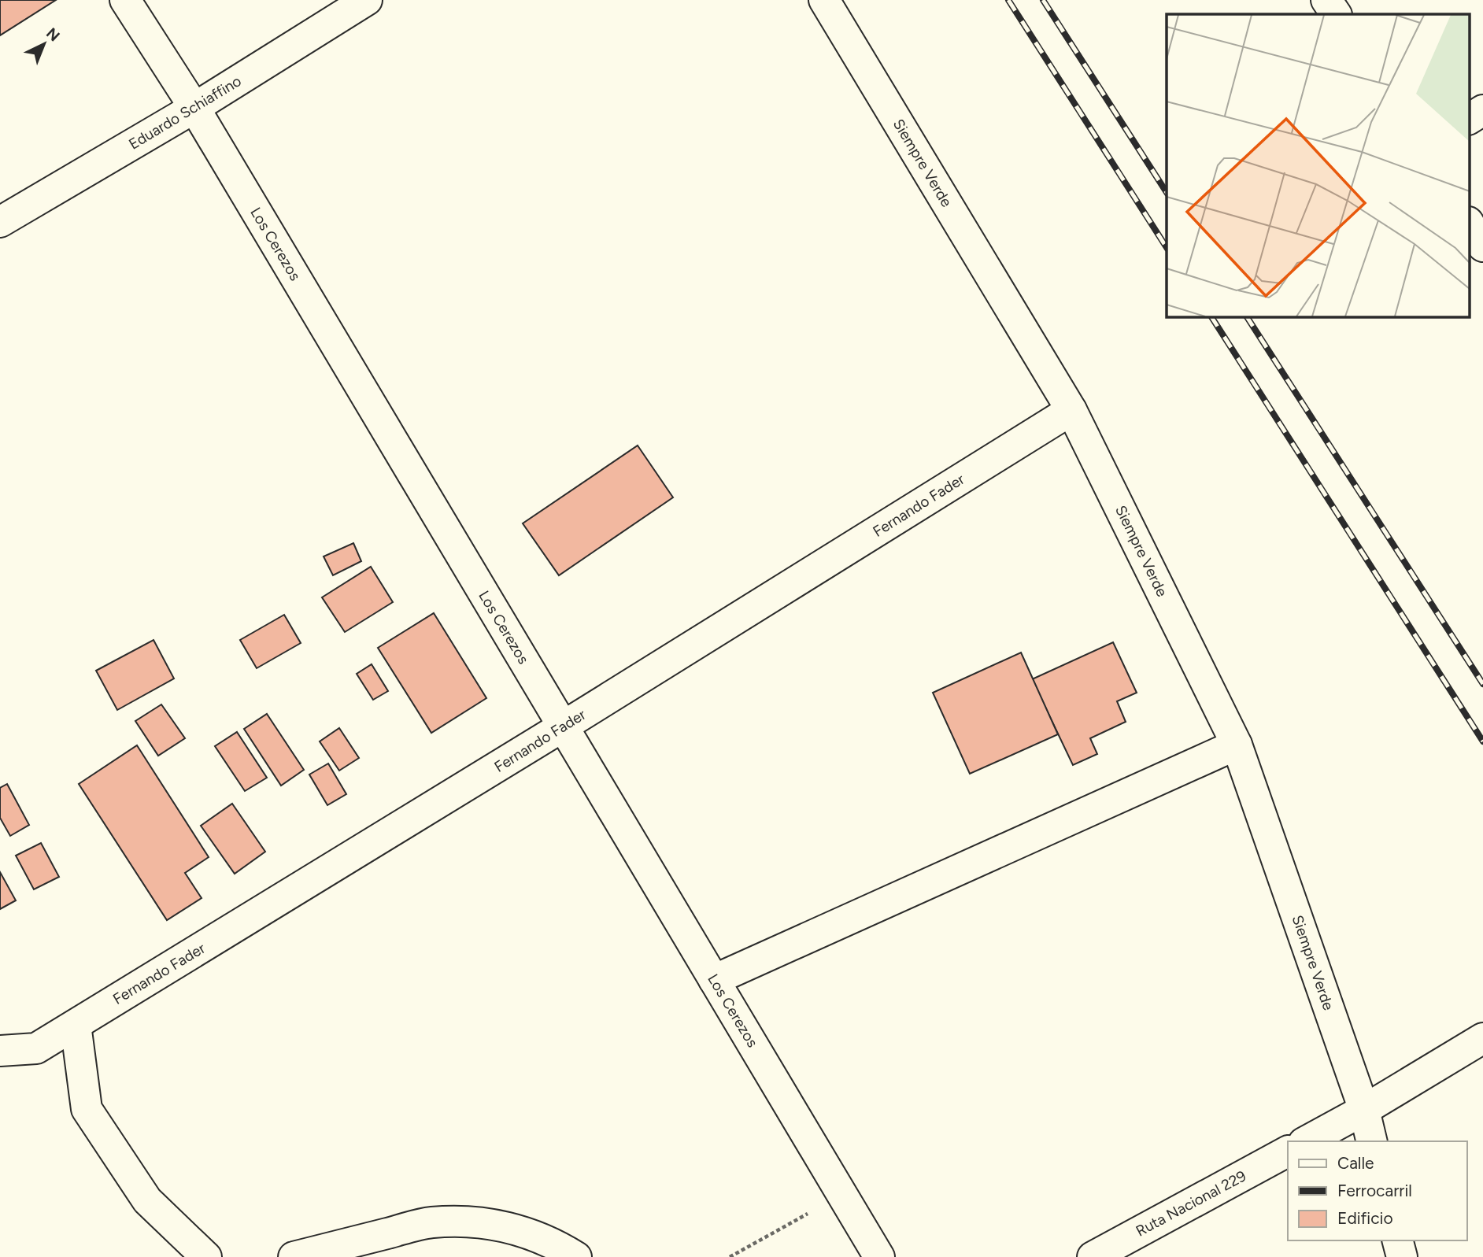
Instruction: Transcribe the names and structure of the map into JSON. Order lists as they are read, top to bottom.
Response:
{
  "streets": {
    "main road": [
      "Eduardo Schiaffino",
      "Siempre Verde",
      "Los Cerezos",
      "Fernando Fader",
      "Ruta Nacional 229"
    ]
  },
  "crossings": [
    ["Eduardo Schiaffino", "Los Cerezos"],
    ["Siempre Verde", "Fernando Fader"],
    ["Los Cerezos", "Fernando Fader"]
  ],
  "legend": ["Calle", "Ferrocarril", "Edificio"],
  "north": "top right"
}
